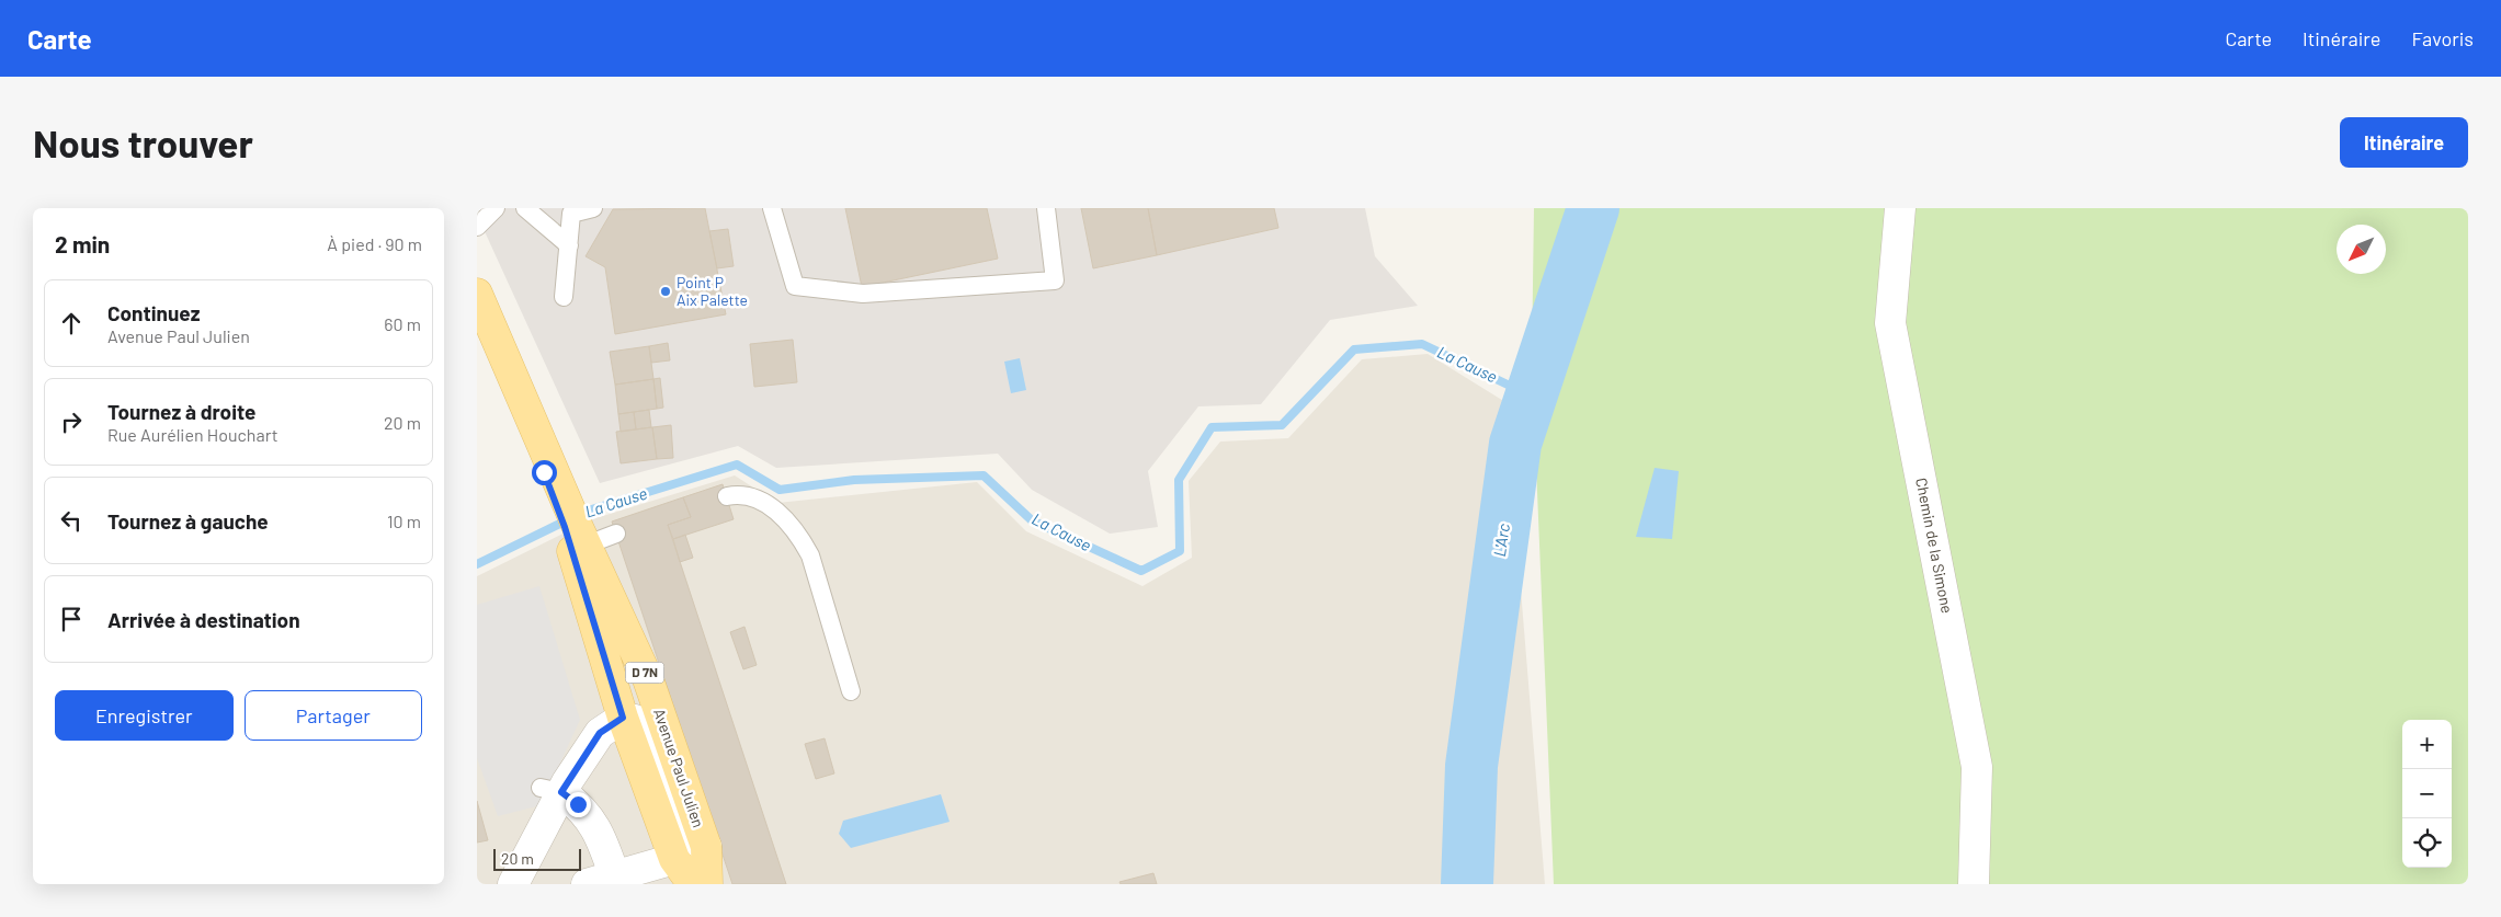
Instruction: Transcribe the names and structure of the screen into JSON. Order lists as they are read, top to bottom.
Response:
{
  "streets": {
    "main road": ["D 7N", "Avenue Paul Julien"],
    "street": ["Chemin de la Simone"]
  },
  "water": ["La Cause", "L'Arc"],
  "places": ["Point P Aix Palette"],
  "scale_bar": "20 m",
  "north": "bottom left",
  "page": {
    "header": "Carte",
    "nav": ["Carte", "Itinéraire", "Favoris"],
    "buttons": [
      "Itinéraire",
      ["Enregistrer", "Partager"]
    ],
    "title": "Nous trouver",
    "heading": ["2 min", "À pied · 90 m"],
    "list": [
      ["Continuez", "Avenue Paul Julien", "60 m"],
      ["Tournez à droite", "Rue Aurélien Houchart", "20 m"],
      ["Tournez à gauche", "10 m"],
      "Arrivée à destination"
    ],
    "map_buttons": ["+", "−"],
    "scale": "20 m"
  }
}
